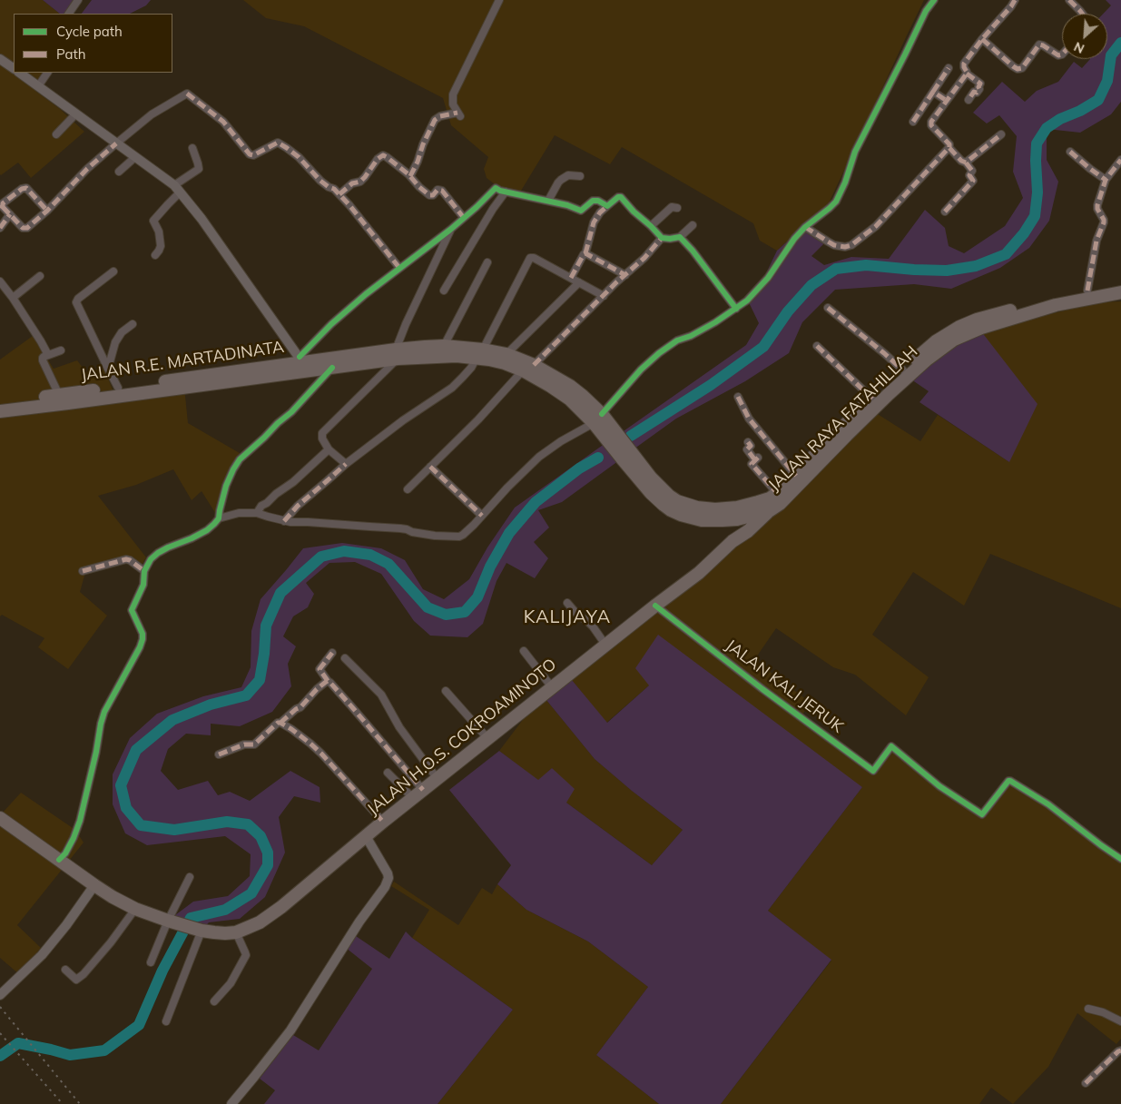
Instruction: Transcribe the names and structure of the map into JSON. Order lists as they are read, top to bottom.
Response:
{
  "streets": {
    "highway": ["JALAN R.E. MARTADINATA", "JALAN RAYA FATAHILLAH", "JALAN H.O.S. COKROAMINOTO"],
    "street": ["JALAN KALI JERUK"]
  },
  "crossings": [
    ["JALAN R.E. MARTADINATA", "JALAN RAYA FATAHILLAH"],
    ["JALAN R.E. MARTADINATA", "JALAN H.O.S. COKROAMINOTO"],
    ["JALAN RAYA FATAHILLAH", "JALAN H.O.S. COKROAMINOTO"],
    ["JALAN KALI JERUK", "JALAN H.O.S. COKROAMINOTO"]
  ],
  "districts": ["KALIJAYA"],
  "legend": ["Cycle path", "Path"],
  "north": "bottom left"
}
